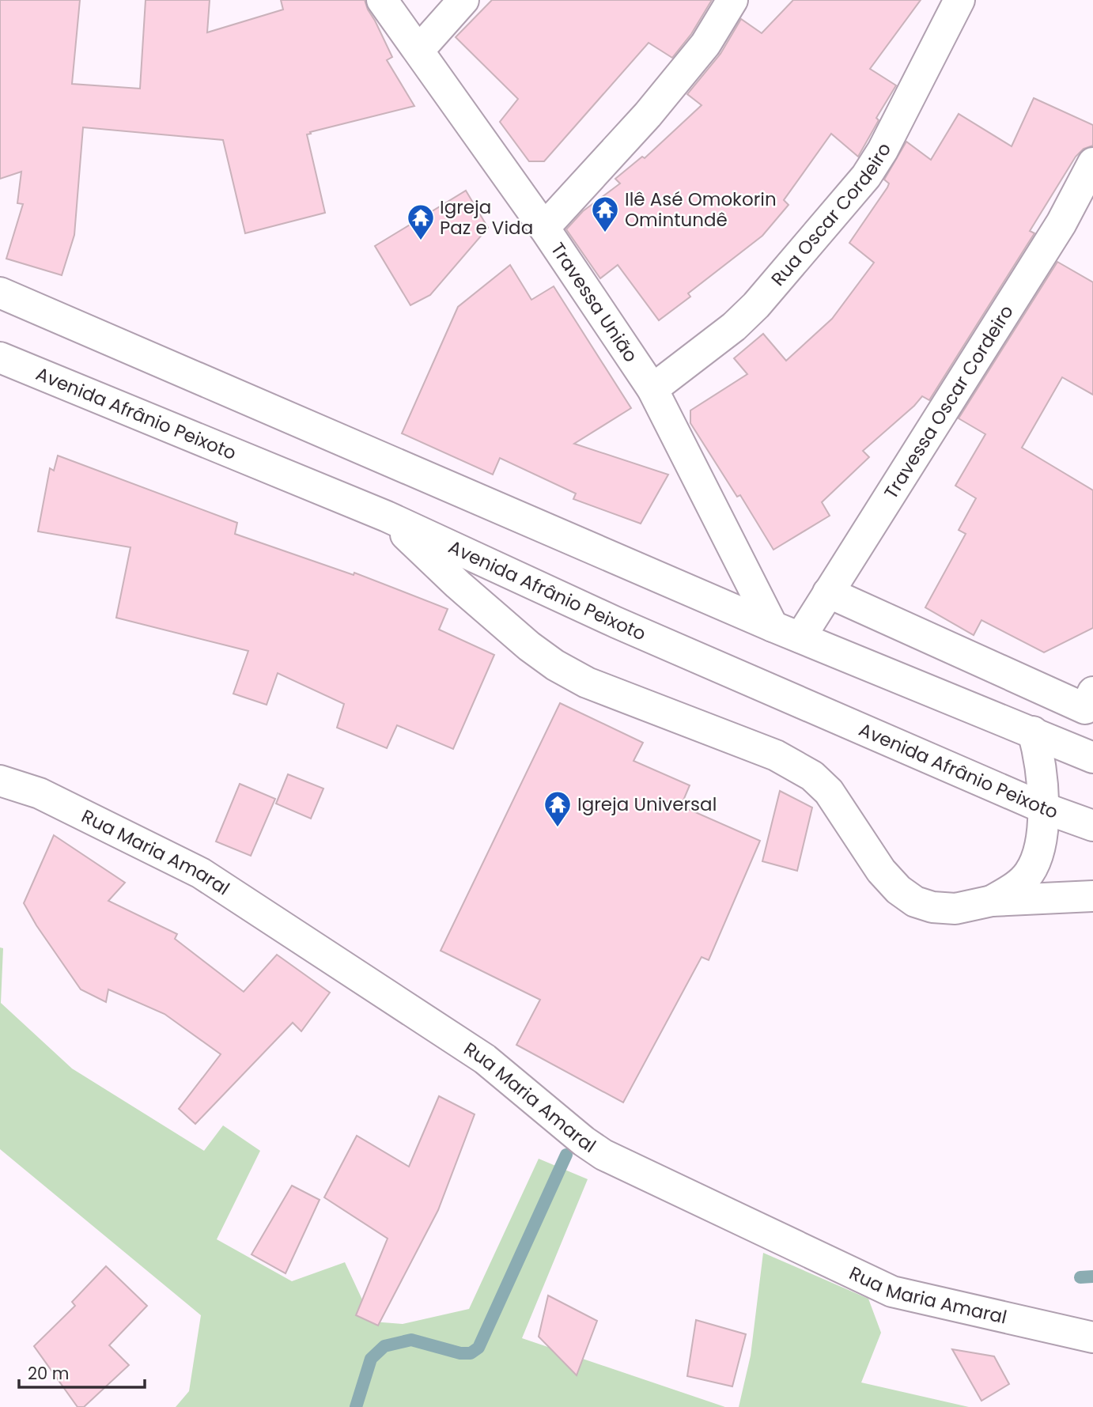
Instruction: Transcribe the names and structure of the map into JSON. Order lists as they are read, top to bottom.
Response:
{
  "streets": {
    "street": [
      "Rua Oscar Cordeiro",
      "Travessa União",
      "Travessa Oscar Cordeiro",
      "Avenida Afrânio Peixoto",
      "Rua Maria Amaral"
    ]
  },
  "crossings": [
    ["Rua Oscar Cordeiro", "Travessa União"]
  ],
  "places": {
    "temple": ["Ilê Asé Omokorin Omintundê", "Igreja Paz e Vida", "Igreja Universal"]
  },
  "scale_bar": "20 m"
}
